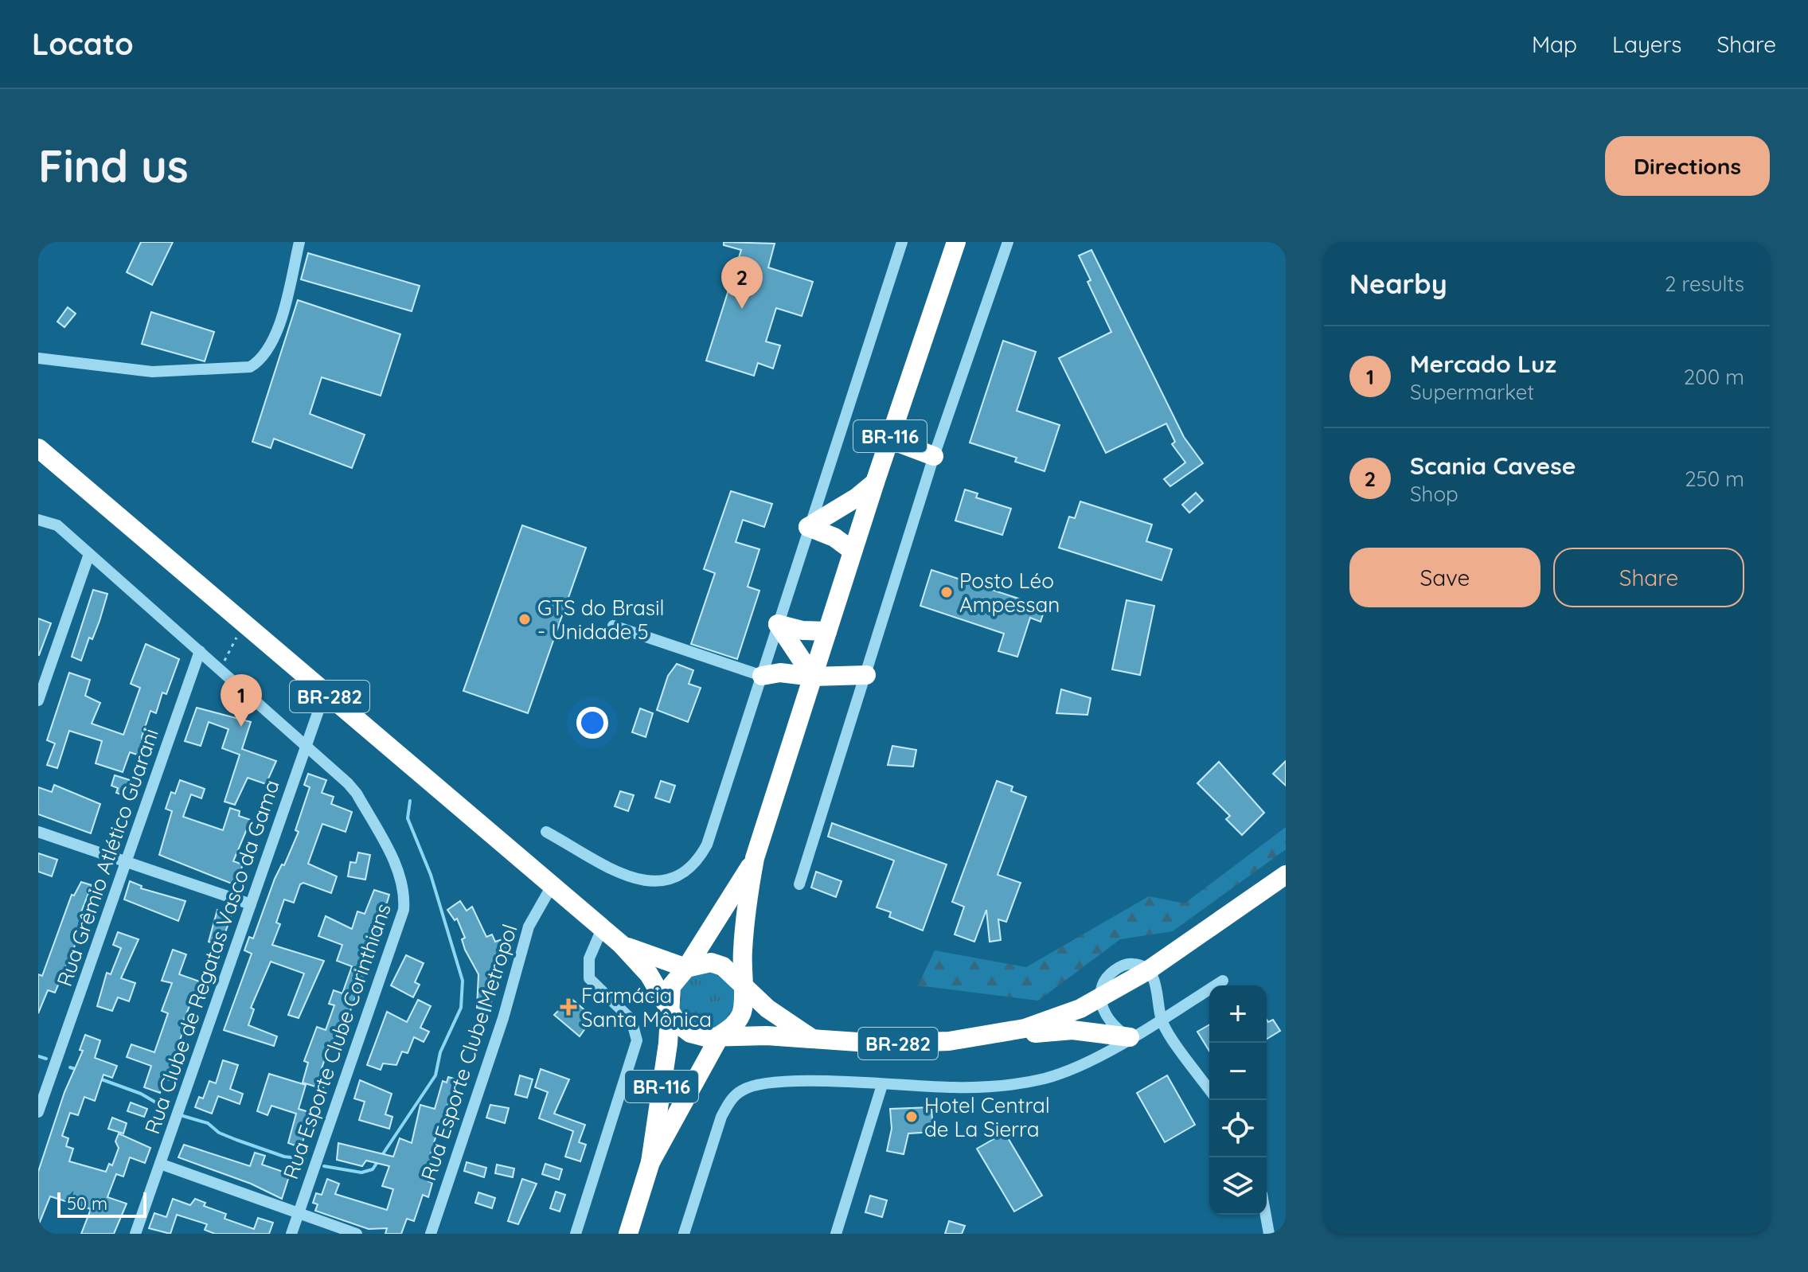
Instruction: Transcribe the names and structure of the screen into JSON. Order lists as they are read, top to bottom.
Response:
{
  "streets": {
    "highway": ["BR-116", "BR-282"],
    "street": [
      "Rua Grêmio Atlético Guarani",
      "Rua Clube de Regatas Vasco da Gama",
      "Rua Esporte Clube Corinthians",
      "Rua Esporte Clube Metropol"
    ]
  },
  "crossings": [
    ["BR-116", "BR-282"],
    ["BR-282", "Rua Clube de Regatas Vasco da Gama"],
    ["BR-282", "Rua Esporte Clube Metropol"],
    ["Rua Grêmio Atlético Guarani", "Rua Esporte Clube Corinthians"],
    ["Rua Clube de Regatas Vasco da Gama", "Rua Esporte Clube Corinthians"]
  ],
  "places": {
    "other": ["Posto Léo Ampessan", "GTS do Brasil - Unidade 5", "Hotel Central de La Sierra"],
    "health": ["Farmácia Santa Mônica"]
  },
  "scale_bar": "50 m",
  "page": {
    "header": "Locato",
    "nav": ["Map", "Layers", "Share"],
    "buttons": [
      "Directions",
      ["Save", "Share"]
    ],
    "title": "Find us",
    "heading": ["Nearby", "2 results"],
    "pins": ["2", "1"],
    "list": [
      {
        "mark": "1",
        "name": "Mercado Luz",
        "note": "Supermarket",
        "value": "200 m"
      },
      {
        "mark": "2",
        "name": "Scania Cavese",
        "note": "Shop",
        "value": "250 m"
      }
    ],
    "map_buttons": ["+", "−"],
    "scale": "50 m"
  }
}
